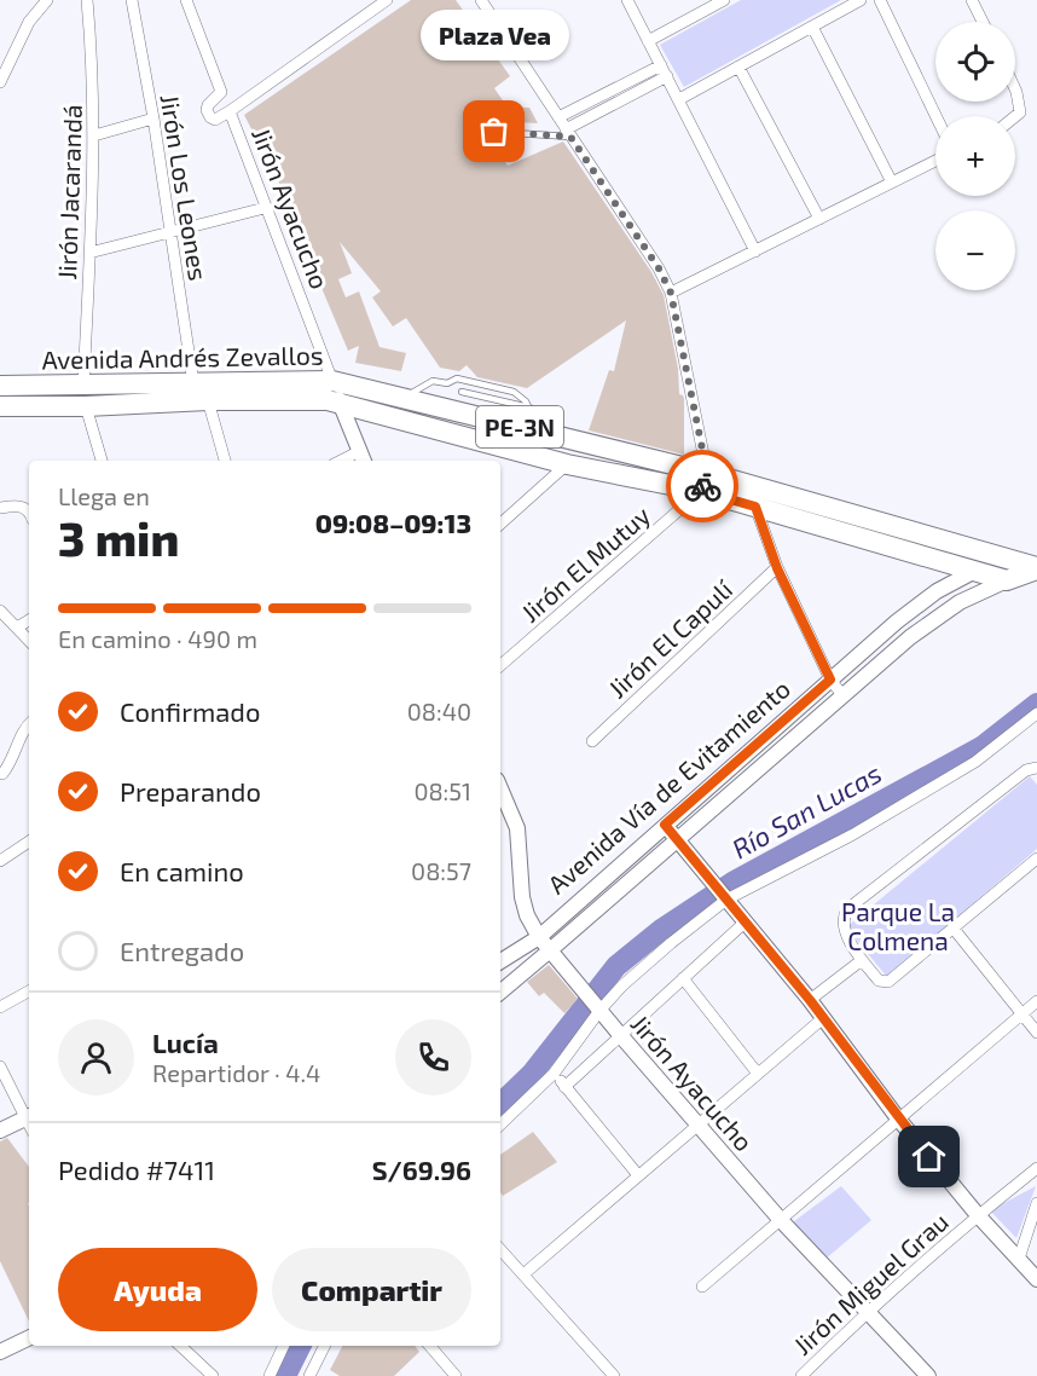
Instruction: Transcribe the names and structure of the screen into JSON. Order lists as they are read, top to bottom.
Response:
{
  "streets": {
    "highway": ["Avenida Andrés Zevallos", "PE-3N", "Avenida Vía de Evitamiento"],
    "street": [
      "Jirón Los Leones",
      "Jirón Jacarandá",
      "Jirón Ayacucho",
      "Jirón El Mutuy",
      "Jirón El Capulí",
      "Jirón Miguel Grau"
    ]
  },
  "crossings": [
    ["Jirón Los Leones", "Avenida Andrés Zevallos"],
    ["Jirón Jacarandá", "Avenida Andrés Zevallos"],
    ["Jirón Ayacucho", "Avenida Andrés Zevallos"],
    ["Jirón Ayacucho", "Avenida Vía de Evitamiento"],
    ["Jirón Ayacucho", "Jirón Miguel Grau"],
    ["Avenida Andrés Zevallos", "Jirón El Mutuy"],
    ["Avenida Andrés Zevallos", "Avenida Vía de Evitamiento"]
  ],
  "water": ["Río San Lucas"],
  "parks": ["Parque La Colmena"],
  "places": ["Plaza Vea"],
  "page": {
    "bubble": "Plaza Vea",
    "map_buttons": ["+", "−"],
    "heading": ["3 min", "Llega en", "09:08–09:13"],
    "panel": [
      "Lucía",
      "Repartidor · 4.4",
      "Pedido #7411",
      "S/69.96"
    ],
    "bar": "En camino · 490 m",
    "list": [
      ["Confirmado", "08:40"],
      ["Preparando", "08:51"],
      ["En camino", "08:57"],
      "Entregado"
    ],
    "buttons": ["Ayuda", "Compartir"]
  }
}
